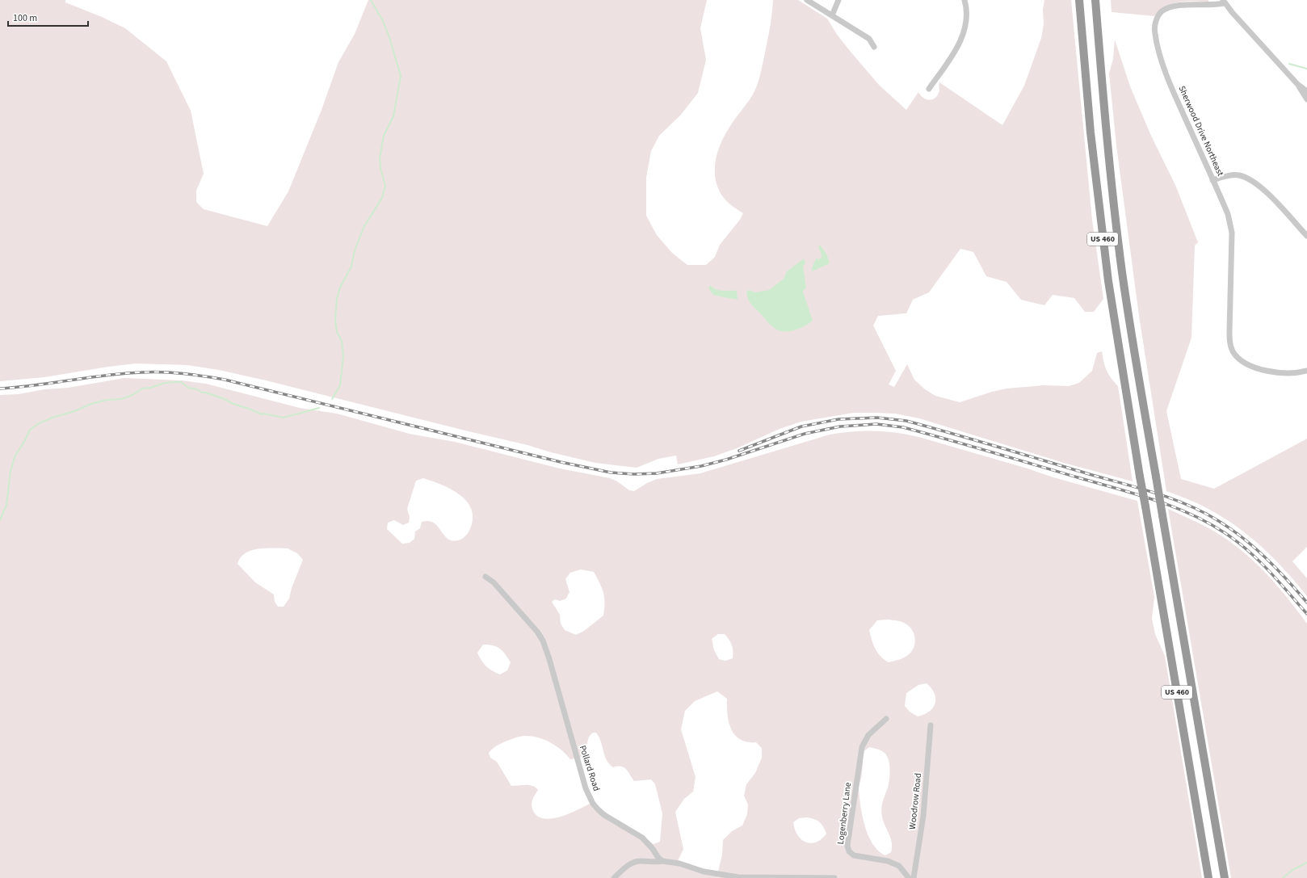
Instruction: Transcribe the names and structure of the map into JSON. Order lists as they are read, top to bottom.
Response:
{
  "streets": {
    "highway": ["US 460"],
    "street": [
      "Sherwood Drive Northeast",
      "Pollard Road",
      "Woodrow Road",
      "Logenberry Lane"
    ]
  },
  "scale_bar": "100 m"
}
